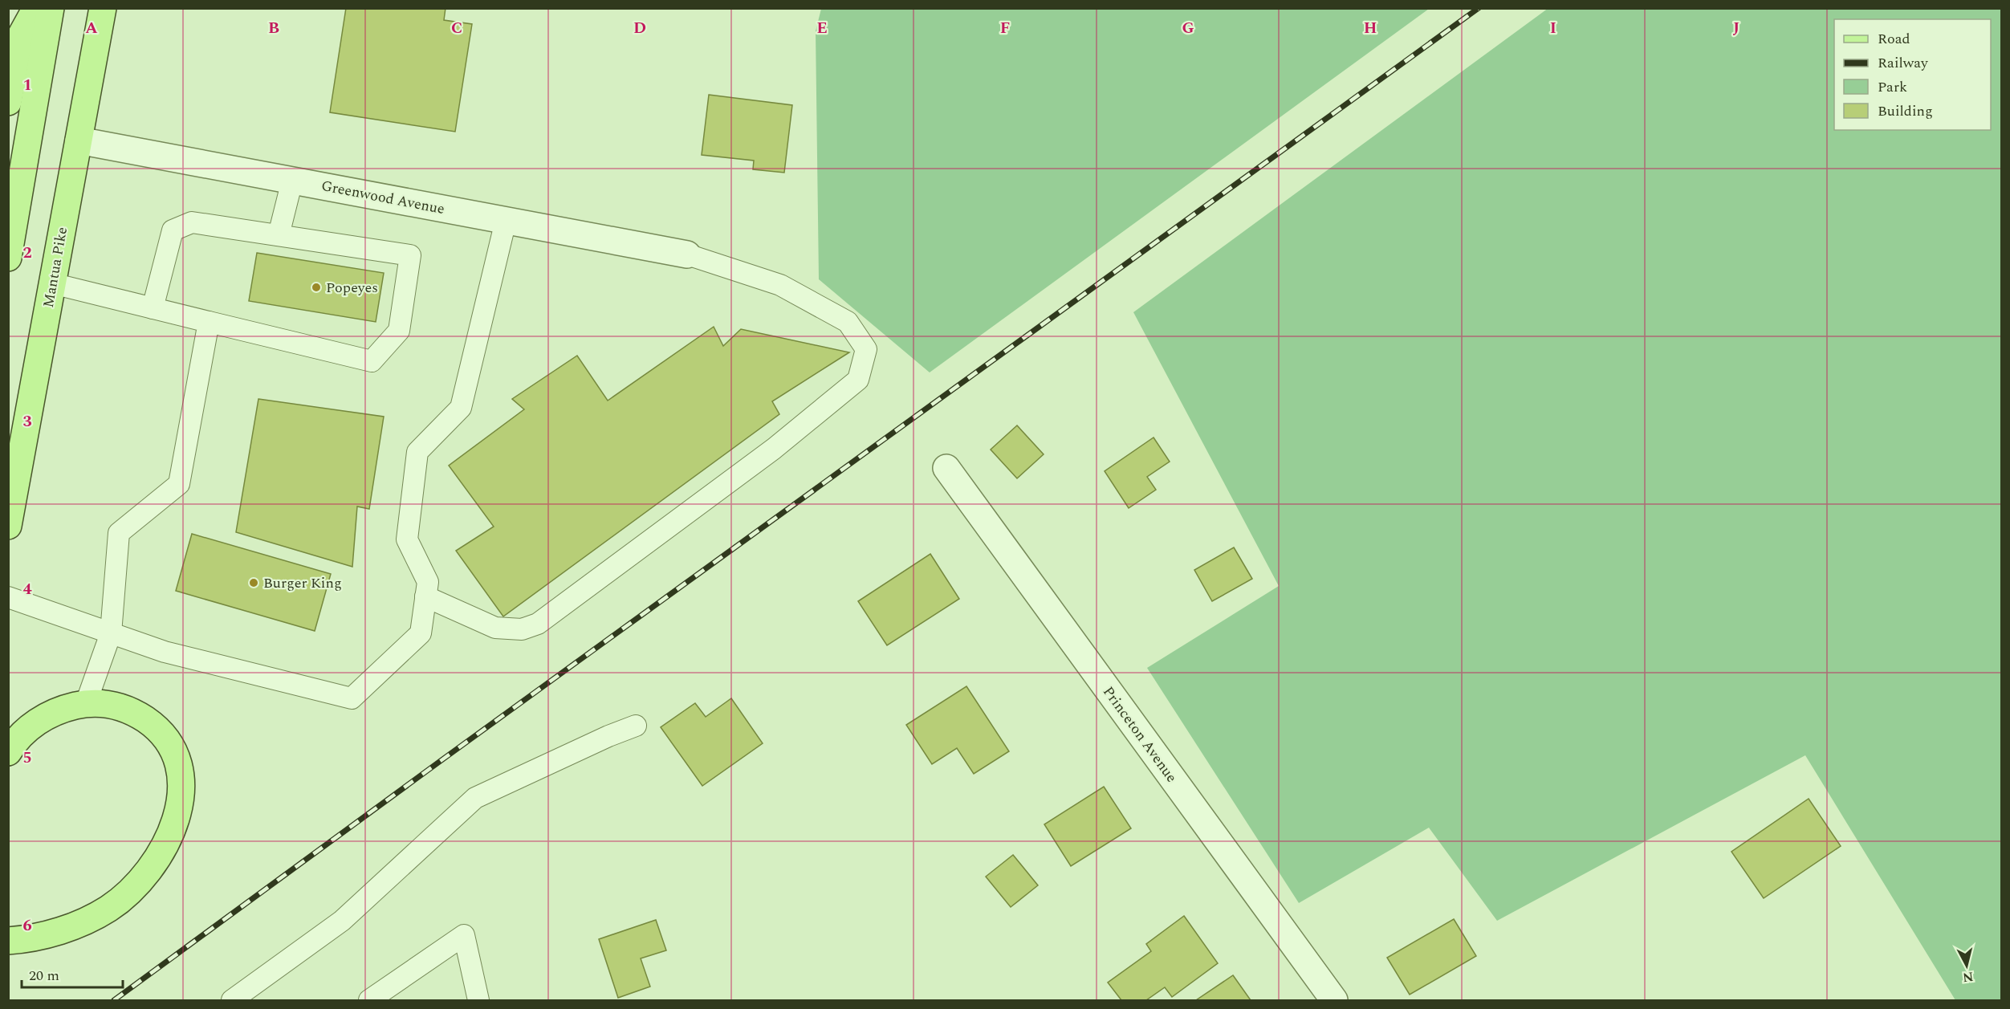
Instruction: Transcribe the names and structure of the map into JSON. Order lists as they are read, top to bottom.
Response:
{
  "streets": {
    "main road": ["Mantua Pike"],
    "street": ["Greenwood Avenue", "Princeton Avenue"]
  },
  "crossings": [
    ["Greenwood Avenue", "Mantua Pike"]
  ],
  "places": ["Popeyes", "Burger King"],
  "legend": [
    "Road",
    "Railway",
    "Park",
    "Building"
  ],
  "scale_bar": "20 m",
  "north": "bottom",
  "grid": {
    "columns": [
      "A",
      "B",
      "C",
      "D",
      "E",
      "F",
      "G",
      "H",
      "I",
      "J"
    ],
    "rows": [
      "1",
      "2",
      "3",
      "4",
      "5",
      "6"
    ]
  }
}
